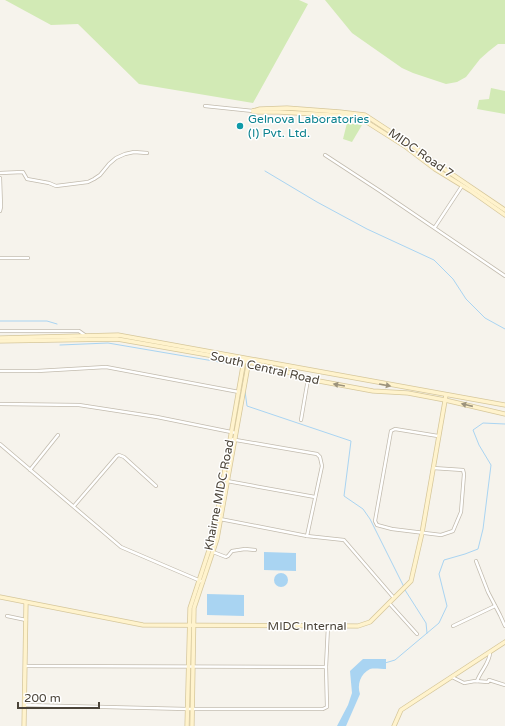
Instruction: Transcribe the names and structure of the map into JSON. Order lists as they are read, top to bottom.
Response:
{
  "streets": {
    "main road": [
      "MIDC Road 7",
      "South Central Road",
      "Khairne MIDC Road",
      "MIDC Internal"
    ]
  },
  "crossings": [
    ["South Central Road", "Khairne MIDC Road"],
    ["South Central Road", "MIDC Internal"],
    ["Khairne MIDC Road", "MIDC Internal"]
  ],
  "places": ["Gelnova Laboratories (I) Pvt. Ltd."],
  "scale_bar": "200 m"
}
